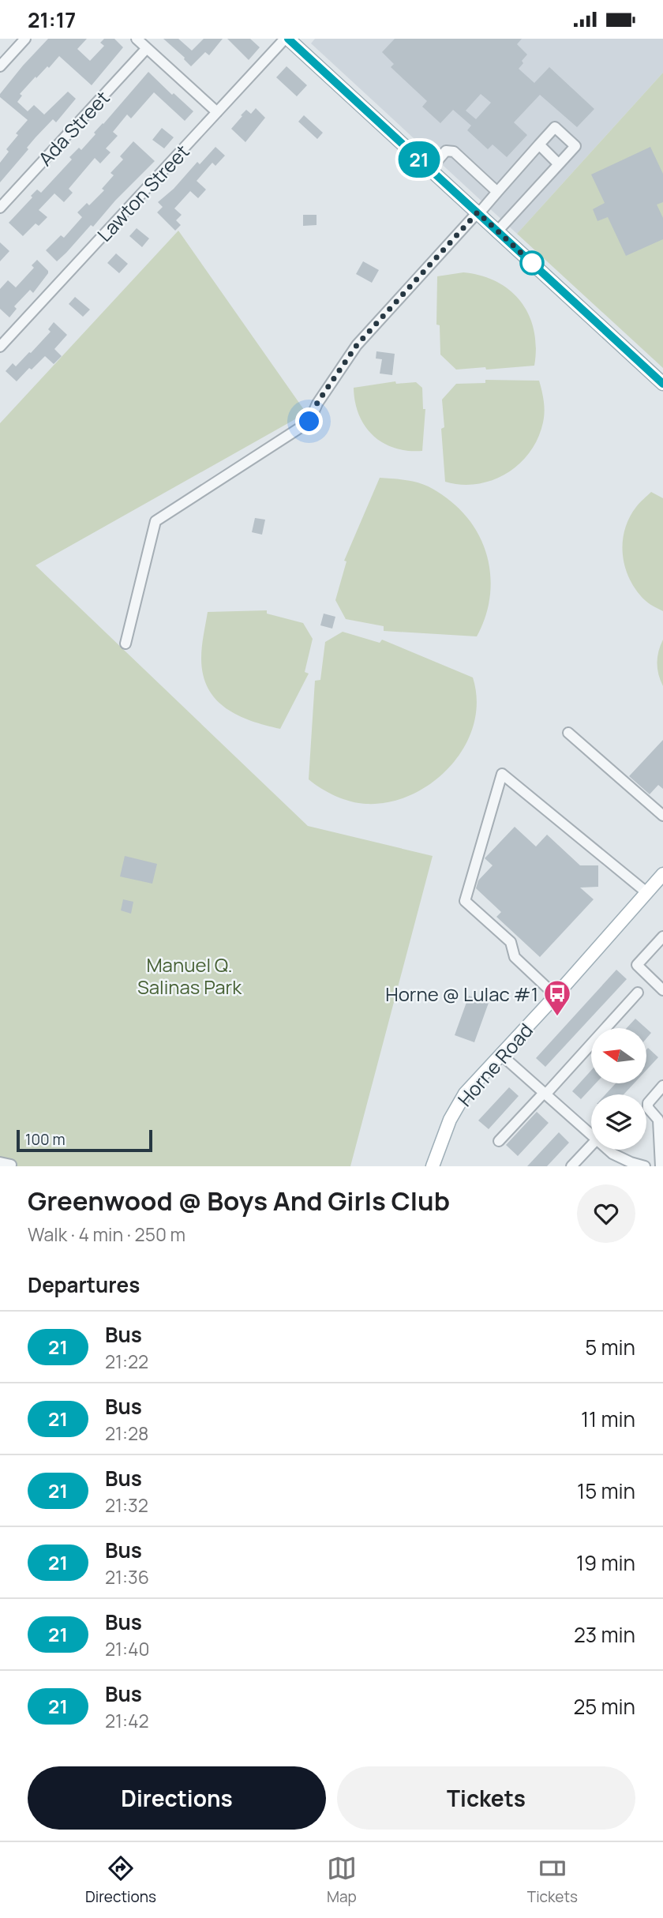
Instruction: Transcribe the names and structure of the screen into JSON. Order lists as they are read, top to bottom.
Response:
{
  "streets": {
    "main road": ["Horne Road"],
    "street": ["Ada Street", "Lawton Street"]
  },
  "parks": ["Manuel Q. Salinas Park"],
  "places": {
    "bus stop": ["Horne @ Lulac #1"]
  },
  "lines": ["bus line 21"],
  "scale_bar": "100 m",
  "north": "left",
  "page": {
    "status": "21:17",
    "on_map": "21",
    "scale": "100 m",
    "heading": [
      ["Greenwood @ Boys And Girls Club", "Walk · 4 min · 250 m"],
      "Departures"
    ],
    "list": [
      {
        "mark": "21",
        "name": "Bus",
        "note": "21:22",
        "value": "5 min"
      },
      {
        "mark": "21",
        "name": "Bus",
        "note": "21:28",
        "value": "11 min"
      },
      {
        "mark": "21",
        "name": "Bus",
        "note": "21:32",
        "value": "15 min"
      },
      {
        "mark": "21",
        "name": "Bus",
        "note": "21:36",
        "value": "19 min"
      },
      {
        "mark": "21",
        "name": "Bus",
        "note": "21:40",
        "value": "23 min"
      },
      {
        "mark": "21",
        "name": "Bus",
        "note": "21:42",
        "value": "25 min"
      }
    ],
    "buttons": ["Directions", "Tickets"],
    "tabs": ["Directions", "Map", "Tickets"]
  }
}
